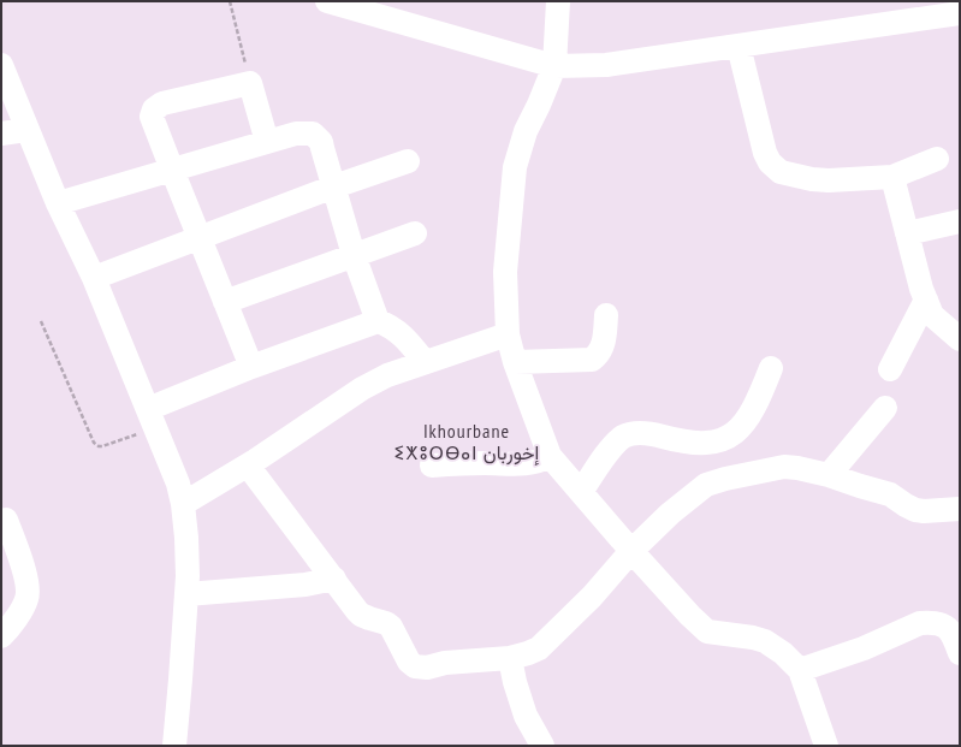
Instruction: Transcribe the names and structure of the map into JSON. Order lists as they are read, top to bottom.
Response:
{
  "districts": ["Ikhourbane ⵉⵅⵓⵔⴱⴰⵏ إخوربان"]
}
